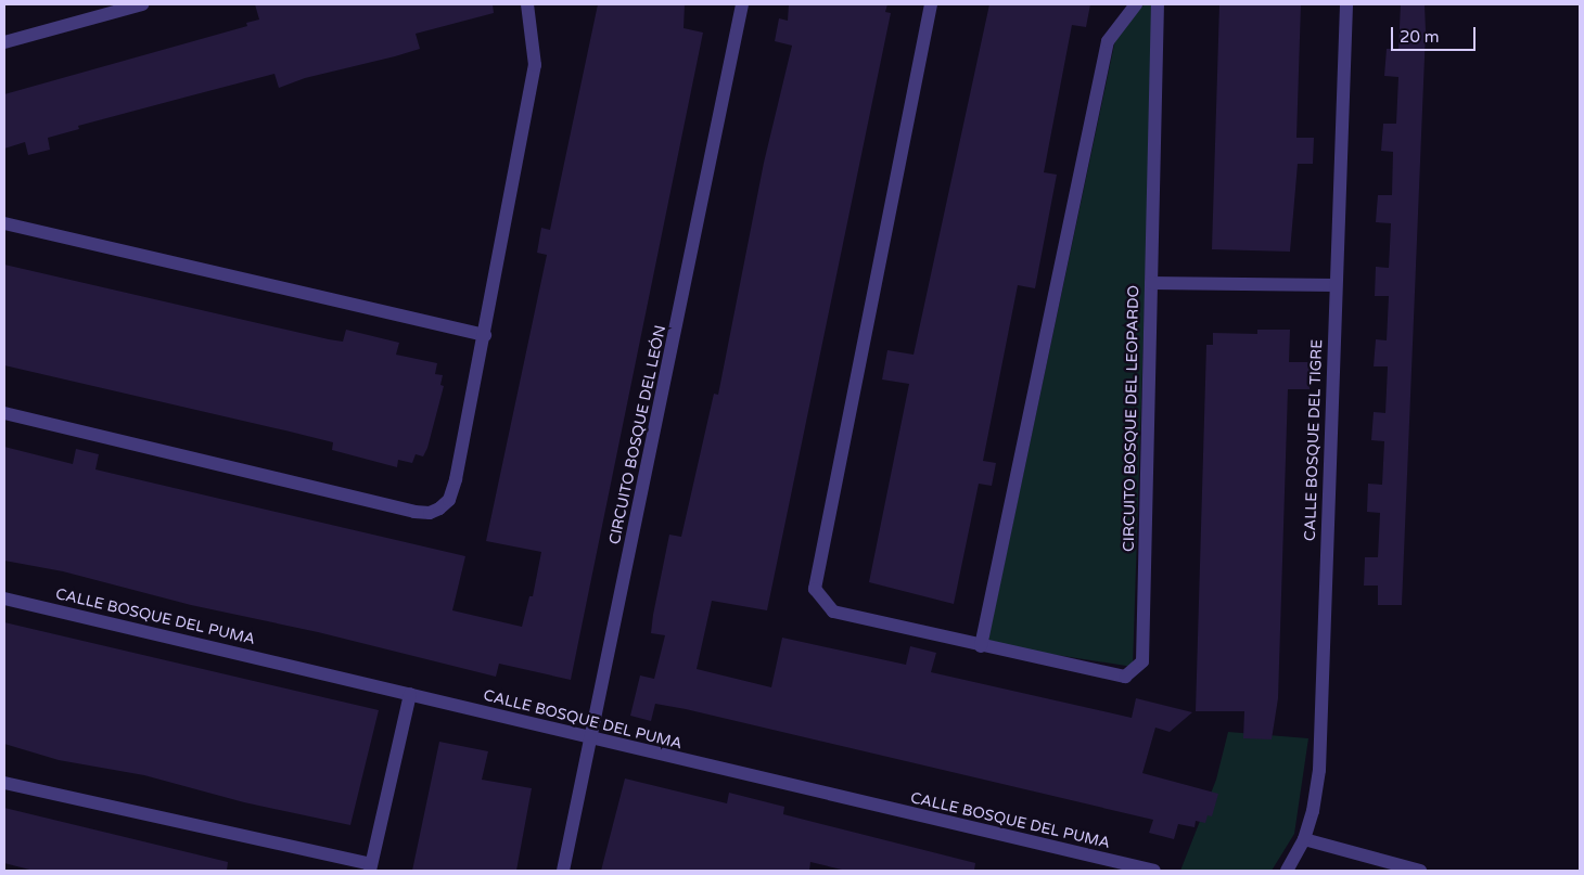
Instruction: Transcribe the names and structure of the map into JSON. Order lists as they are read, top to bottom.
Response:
{
  "streets": {
    "street": [
      "CIRCUITO BOSQUE DEL LEOPARDO",
      "CIRCUITO BOSQUE DEL LEÓN",
      "CALLE BOSQUE DEL TIGRE",
      "CALLE BOSQUE DEL PUMA"
    ]
  },
  "crossings": [
    ["CIRCUITO BOSQUE DEL LEÓN", "CALLE BOSQUE DEL PUMA"]
  ],
  "scale_bar": "20 m"
}
